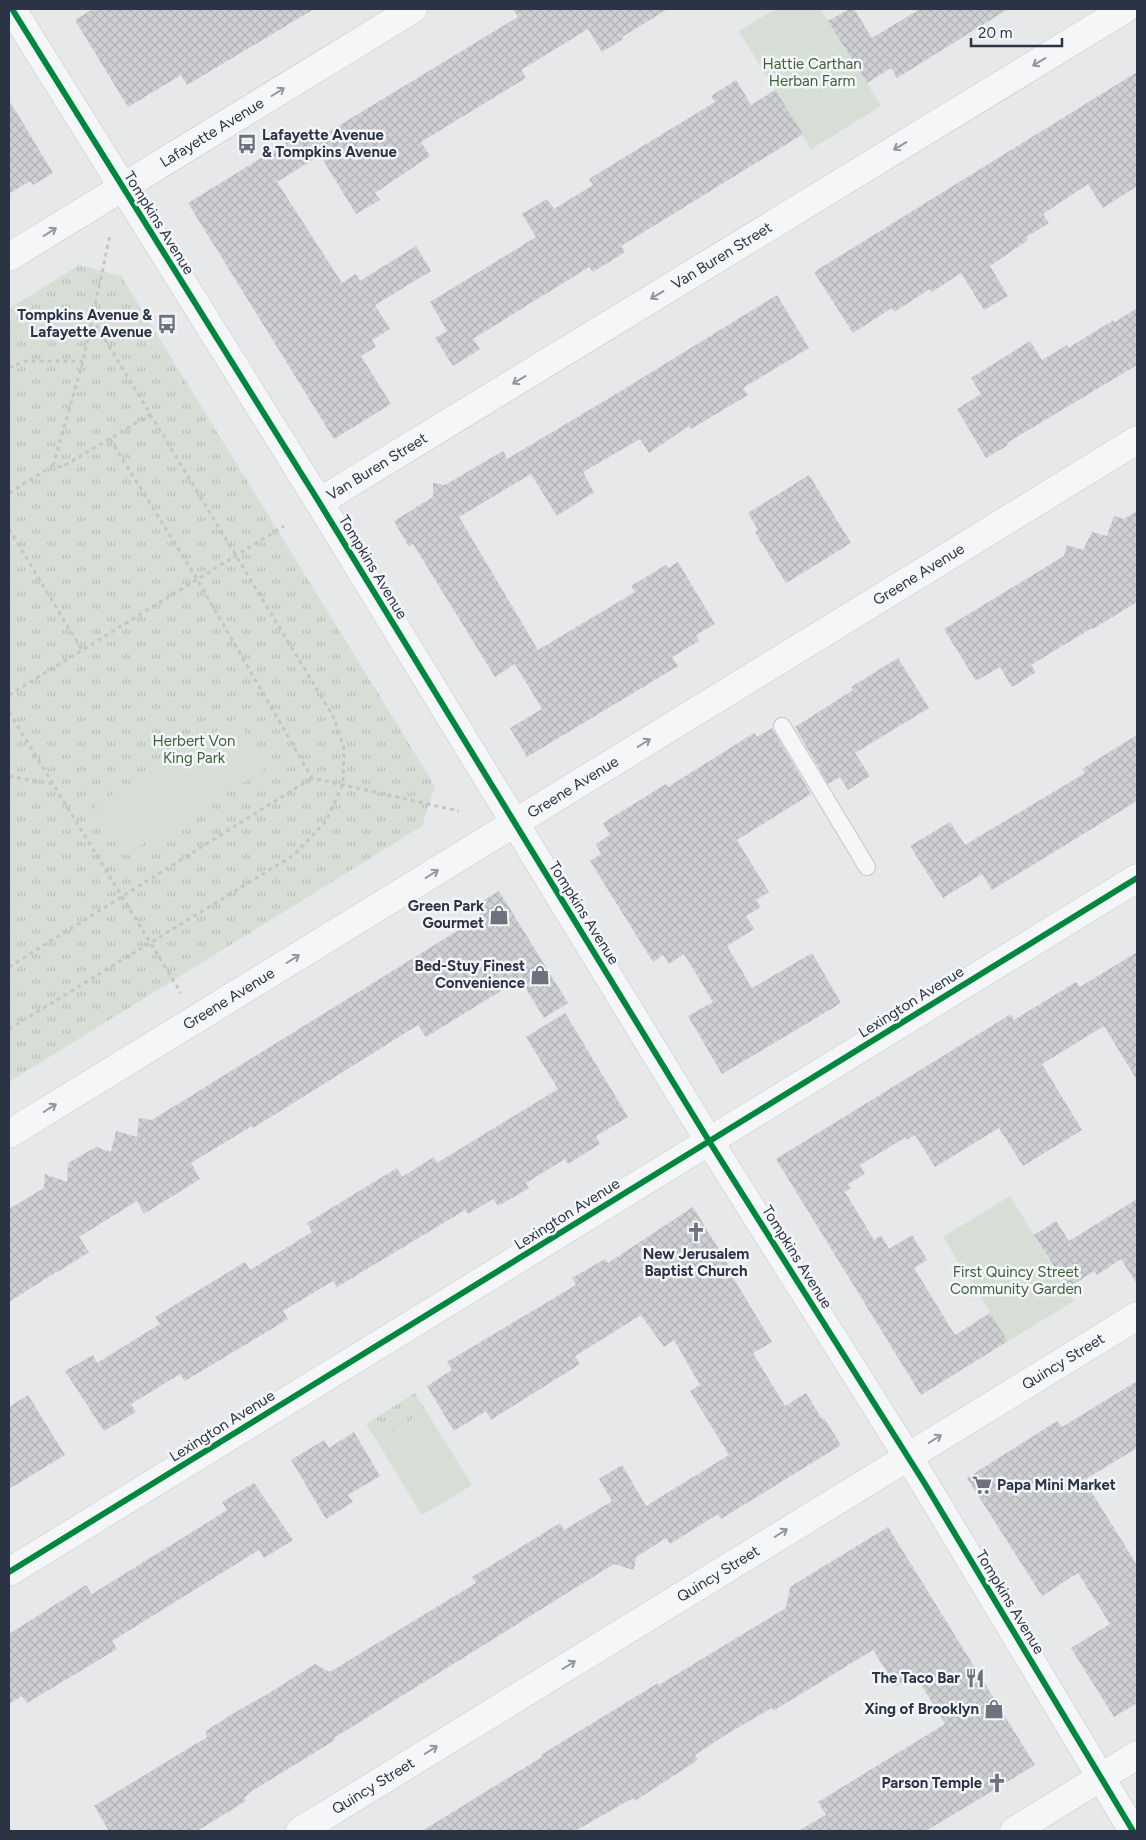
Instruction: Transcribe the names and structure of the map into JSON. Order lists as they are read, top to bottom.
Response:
{
  "streets": {
    "street": [
      "Lafayette Avenue",
      "Tompkins Avenue",
      "Van Buren Street",
      "Greene Avenue",
      "Lexington Avenue",
      "Quincy Street"
    ]
  },
  "crossings": [
    ["Lafayette Avenue", "Tompkins Avenue"],
    ["Tompkins Avenue", "Van Buren Street"],
    ["Tompkins Avenue", "Greene Avenue"],
    ["Tompkins Avenue", "Lexington Avenue"],
    ["Tompkins Avenue", "Quincy Street"]
  ],
  "one_way": [
    "Lafayette Avenue",
    "Van Buren Street",
    "Greene Avenue",
    "Quincy Street"
  ],
  "parks": ["Hattie Carthan Herban Farm", "Herbert Von King Park", "First Quincy Street Community Garden"],
  "places": {
    "bus stop": ["Lafayette Avenue & Tompkins Avenue", "Tompkins Avenue & Lafayette Avenue"],
    "shop": ["Green Park Gourmet", "Bed-Stuy Finest Convenience", "Xing of Brooklyn"],
    "church": ["New Jerusalem Baptist Church", "Parson Temple"],
    "supermarket": ["Papa Mini Market"],
    "restaurant": ["The Taco Bar"]
  },
  "scale_bar": "20 m"
}
